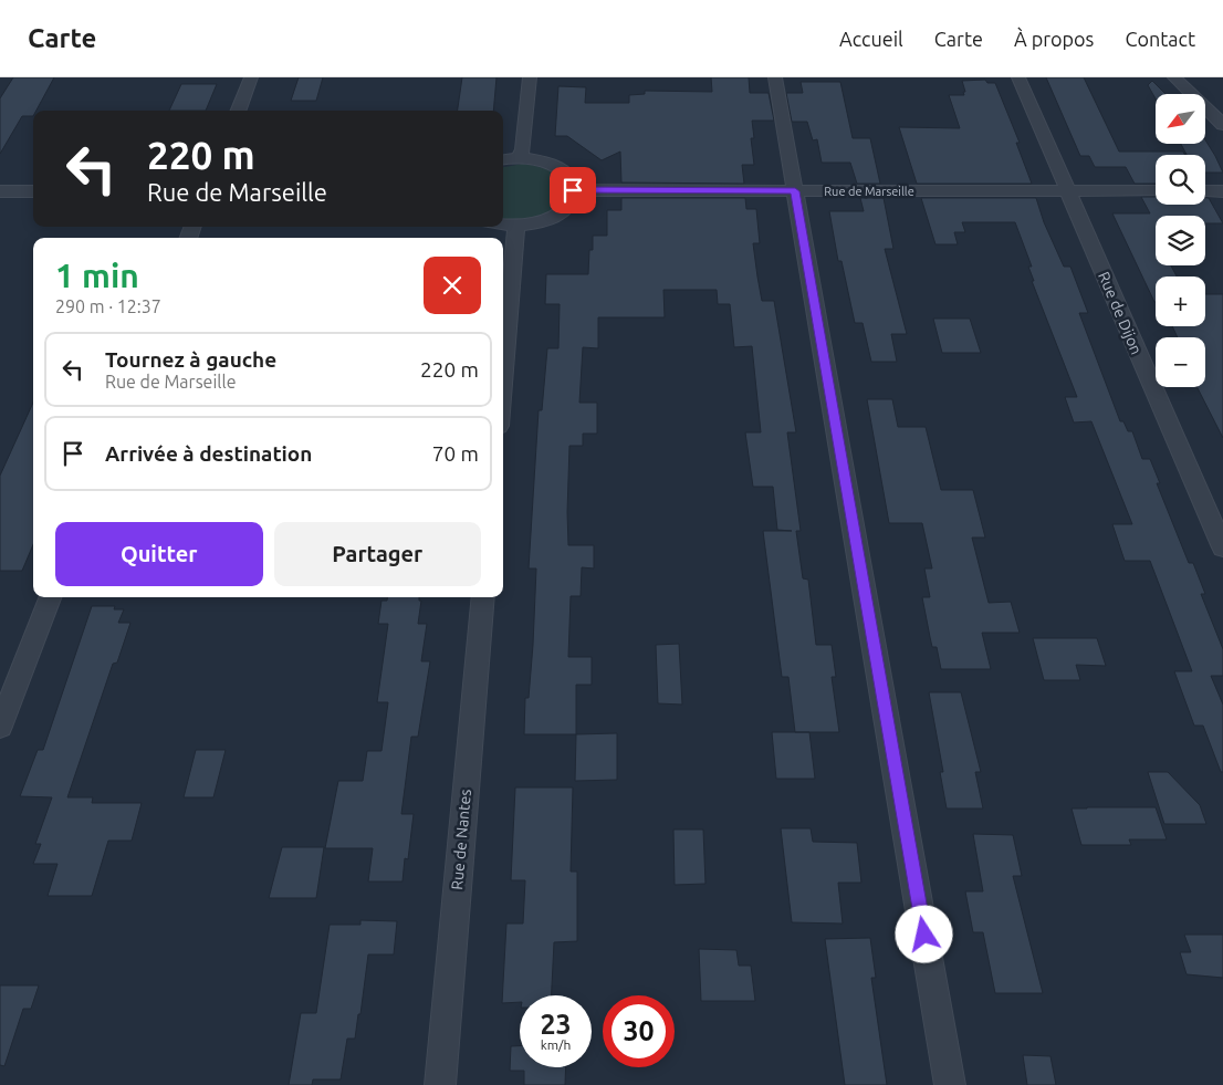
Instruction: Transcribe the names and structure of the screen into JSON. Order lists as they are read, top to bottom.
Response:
{
  "streets": {
    "street": ["Rue de Marseille", "Rue de Dijon", "Rue de Nantes"]
  },
  "crossings": [
    ["Rue de Marseille", "Rue de Dijon"]
  ],
  "north": "bottom left",
  "page": {
    "header": "Carte",
    "nav": [
      "Accueil",
      "Carte",
      "À propos",
      "Contact"
    ],
    "map_buttons": ["+", "−"],
    "turn": ["220 m", "Rue de Marseille"],
    "heading": ["1 min", "290 m · 12:37"],
    "list": [
      {
        "name": "Tournez à gauche",
        "note": "Rue de Marseille",
        "value": "220 m"
      },
      {
        "name": "Arrivée à destination",
        "value": "70 m"
      }
    ],
    "buttons": ["Quitter", "Partager"],
    "speed": "23 km/h",
    "limit": "30"
  }
}
